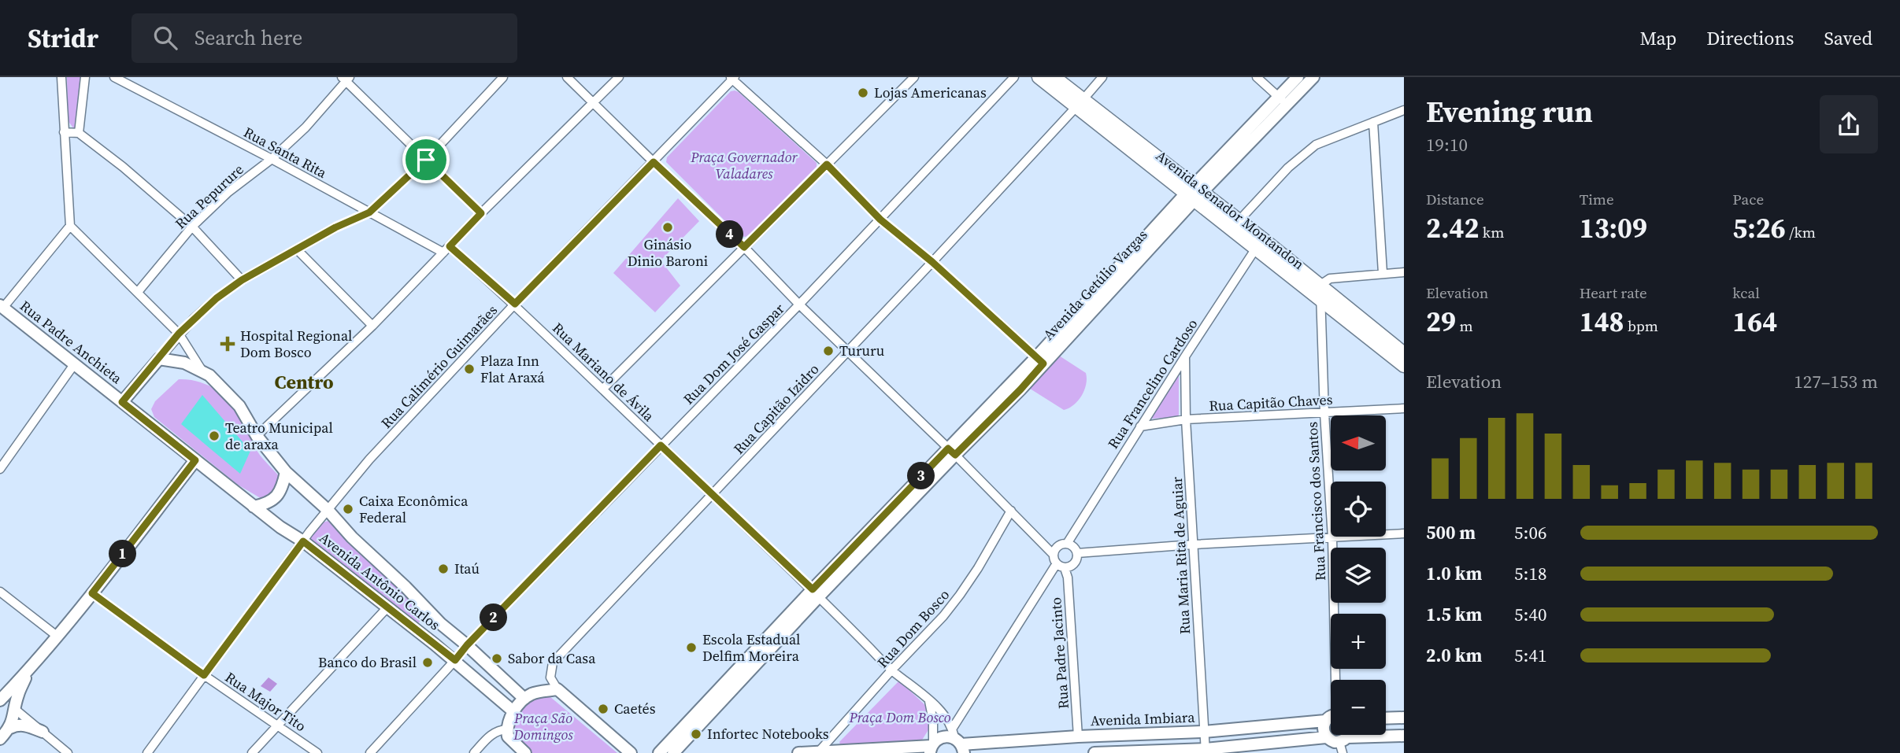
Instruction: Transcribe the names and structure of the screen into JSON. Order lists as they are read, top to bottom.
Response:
{
  "streets": {
    "highway": ["Avenida Senador Montandon"],
    "main road": [
      "Avenida Getúlio Vargas",
      "Rua Padre Anchieta",
      "Avenida Antônio Carlos",
      "Avenida Imbiara"
    ],
    "street": [
      "Rua Santa Rita",
      "Rua Pepurure",
      "Rua Dom José Gaspar",
      "Rua Calimério Guimarães",
      "Rua Mariano de Ávila",
      "Rua Francelino Cardoso",
      "Rua Capitão Chaves",
      "Rua Capitão Izidro",
      "Rua Francisco dos Santos",
      "Rua Maria Rita de Aguiar",
      "Rua Dom Bosco",
      "Rua Padre Jacinto",
      "Rua Major Tito"
    ]
  },
  "crossings": [
    ["Rua Santa Rita", "Rua Pepurure"],
    ["Avenida Senador Montandon", "Avenida Getúlio Vargas"],
    ["Avenida Senador Montandon", "Rua Francelino Cardoso"],
    ["Avenida Senador Montandon", "Rua Capitão Izidro"],
    ["Avenida Senador Montandon", "Rua Francisco dos Santos"],
    ["Avenida Getúlio Vargas", "Rua Mariano de Ávila"],
    ["Rua Padre Anchieta", "Avenida Antônio Carlos"],
    ["Rua Dom José Gaspar", "Rua Mariano de Ávila"],
    ["Rua Dom José Gaspar", "Avenida Antônio Carlos"],
    ["Rua Calimério Guimarães", "Rua Mariano de Ávila"],
    ["Rua Calimério Guimarães", "Avenida Antônio Carlos"],
    ["Rua Calimério Guimarães", "Rua Major Tito"],
    ["Rua Mariano de Ávila", "Rua Capitão Izidro"],
    ["Rua Mariano de Ávila", "Rua Dom Bosco"],
    ["Rua Mariano de Ávila", "Avenida Imbiara"],
    ["Rua Francelino Cardoso", "Rua Capitão Chaves"],
    ["Rua Francelino Cardoso", "Rua Maria Rita de Aguiar"],
    ["Rua Francelino Cardoso", "Rua Padre Jacinto"],
    ["Rua Capitão Chaves", "Rua Francisco dos Santos"],
    ["Rua Capitão Chaves", "Rua Maria Rita de Aguiar"],
    ["Rua Maria Rita de Aguiar", "Avenida Imbiara"],
    ["Rua Padre Jacinto", "Avenida Imbiara"]
  ],
  "districts": ["Centro"],
  "parks": ["Praça Governador Valadares", "Praça Dom Bosco", "Praça São Domingos"],
  "places": {
    "other": [
      "Lojas Americanas",
      "Ginásio Dinio Baroni",
      "Tururu",
      "Plaza Inn Flat Araxá",
      "Teatro Municipal de araxa",
      "Caixa Econômica Federal",
      "Itaú",
      "Escola Estadual Delfim Moreira",
      "Sabor da Casa",
      "Banco do Brasil",
      "Caetés",
      "Infortec Notebooks"
    ],
    "health": ["Hospital Regional Dom Bosco"]
  },
  "north": "left",
  "page": {
    "header": "Stridr",
    "search": "Search here",
    "nav": ["Map", "Directions", "Saved"],
    "heading": ["Evening run", "19:10"],
    "stats": [
      ["Distance", "2.42 km"],
      ["Time", "13:09"],
      ["Pace", "5:26 /km"],
      ["Elevation", "29 m"],
      ["Heart rate", "148 bpm"],
      ["kcal", "164"]
    ],
    "pins": [
      "4",
      "3",
      "1",
      "2"
    ],
    "chart": ["Elevation", "127–153 m"],
    "map_buttons": ["+", "−"],
    "list": [
      {
        "name": "500 m",
        "note": "5:06"
      },
      {
        "name": "1.0 km",
        "note": "5:18"
      },
      {
        "name": "1.5 km",
        "note": "5:40"
      },
      {
        "name": "2.0 km",
        "note": "5:41"
      }
    ]
  }
}
